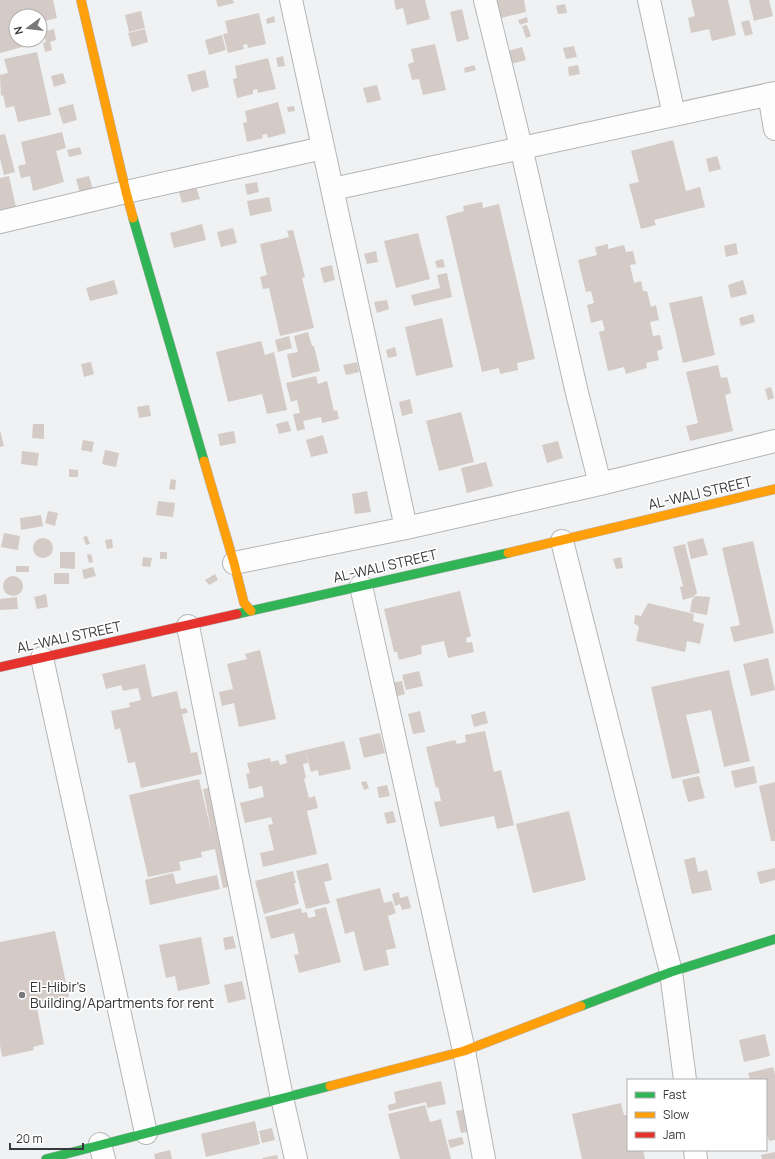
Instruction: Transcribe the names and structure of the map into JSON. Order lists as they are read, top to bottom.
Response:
{
  "streets": {
    "street": ["AL-WALI STREET"]
  },
  "places": ["El-Hibir's Building/Apartments for rent"],
  "legend": ["Fast", "Slow", "Jam"],
  "scale_bar": "20 m",
  "north": "left"
}
